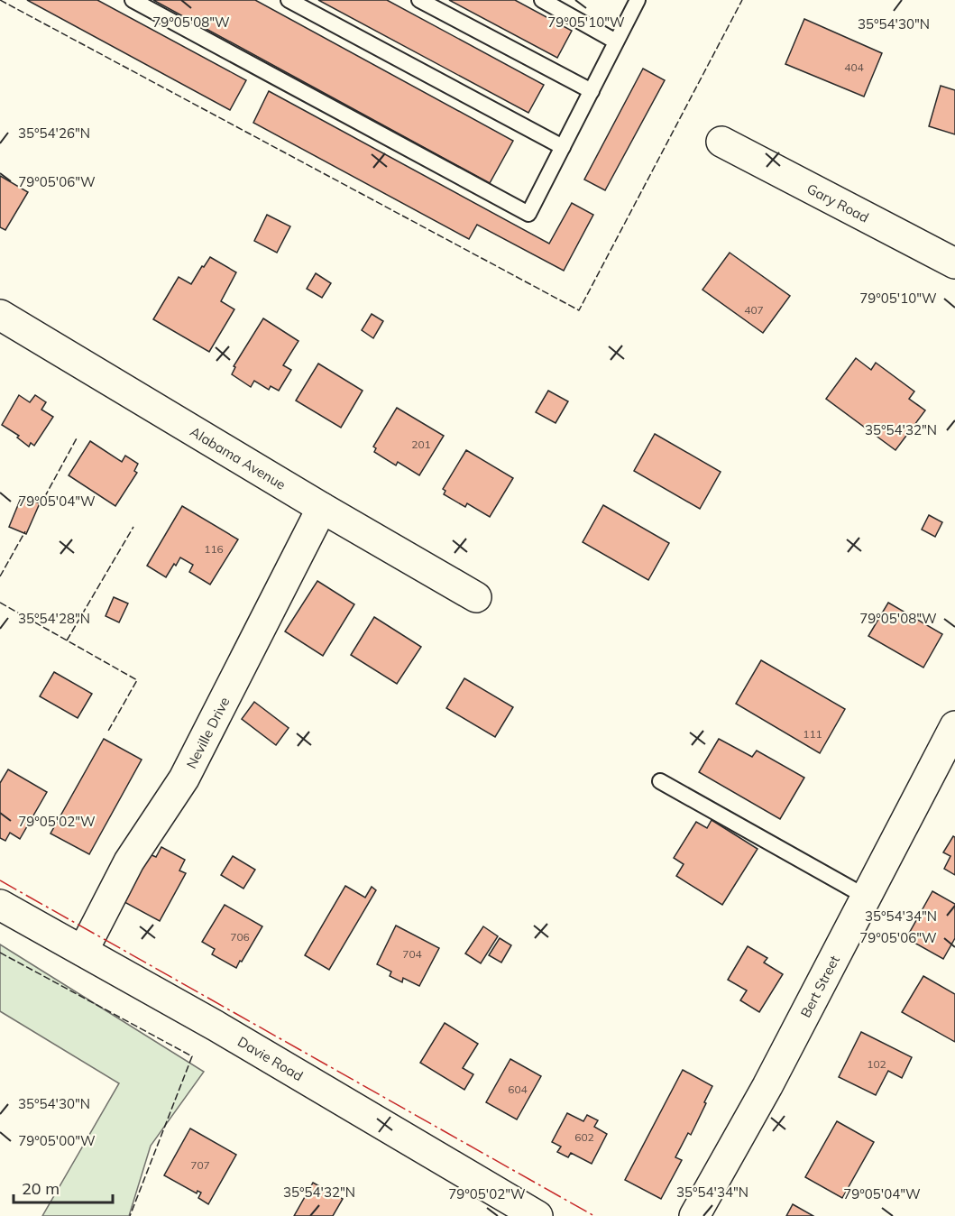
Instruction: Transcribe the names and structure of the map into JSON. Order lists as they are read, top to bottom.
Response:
{
  "streets": {
    "street": [
      "Gary Road",
      "Alabama Avenue",
      "Neville Drive",
      "Bert Street",
      "Davie Road"
    ]
  },
  "crossings": [
    ["Alabama Avenue", "Neville Drive"],
    ["Neville Drive", "Davie Road"]
  ],
  "house_numbers": [
    "404",
    "407",
    "201",
    "116",
    "111",
    "706",
    "704",
    "102",
    "604",
    "602",
    "707"
  ],
  "scale_bar": "20 m",
  "coordinates": [
    "79°05'08\"W",
    "79°05'10\"W",
    "35°54'30\"N",
    "35°54'26\"N",
    "79°05'06\"W",
    "35°54'32\"N",
    "79°05'04\"W",
    "35°54'28\"N",
    "79°05'02\"W",
    "35°54'34\"N",
    "79°05'00\"W"
  ]
}
